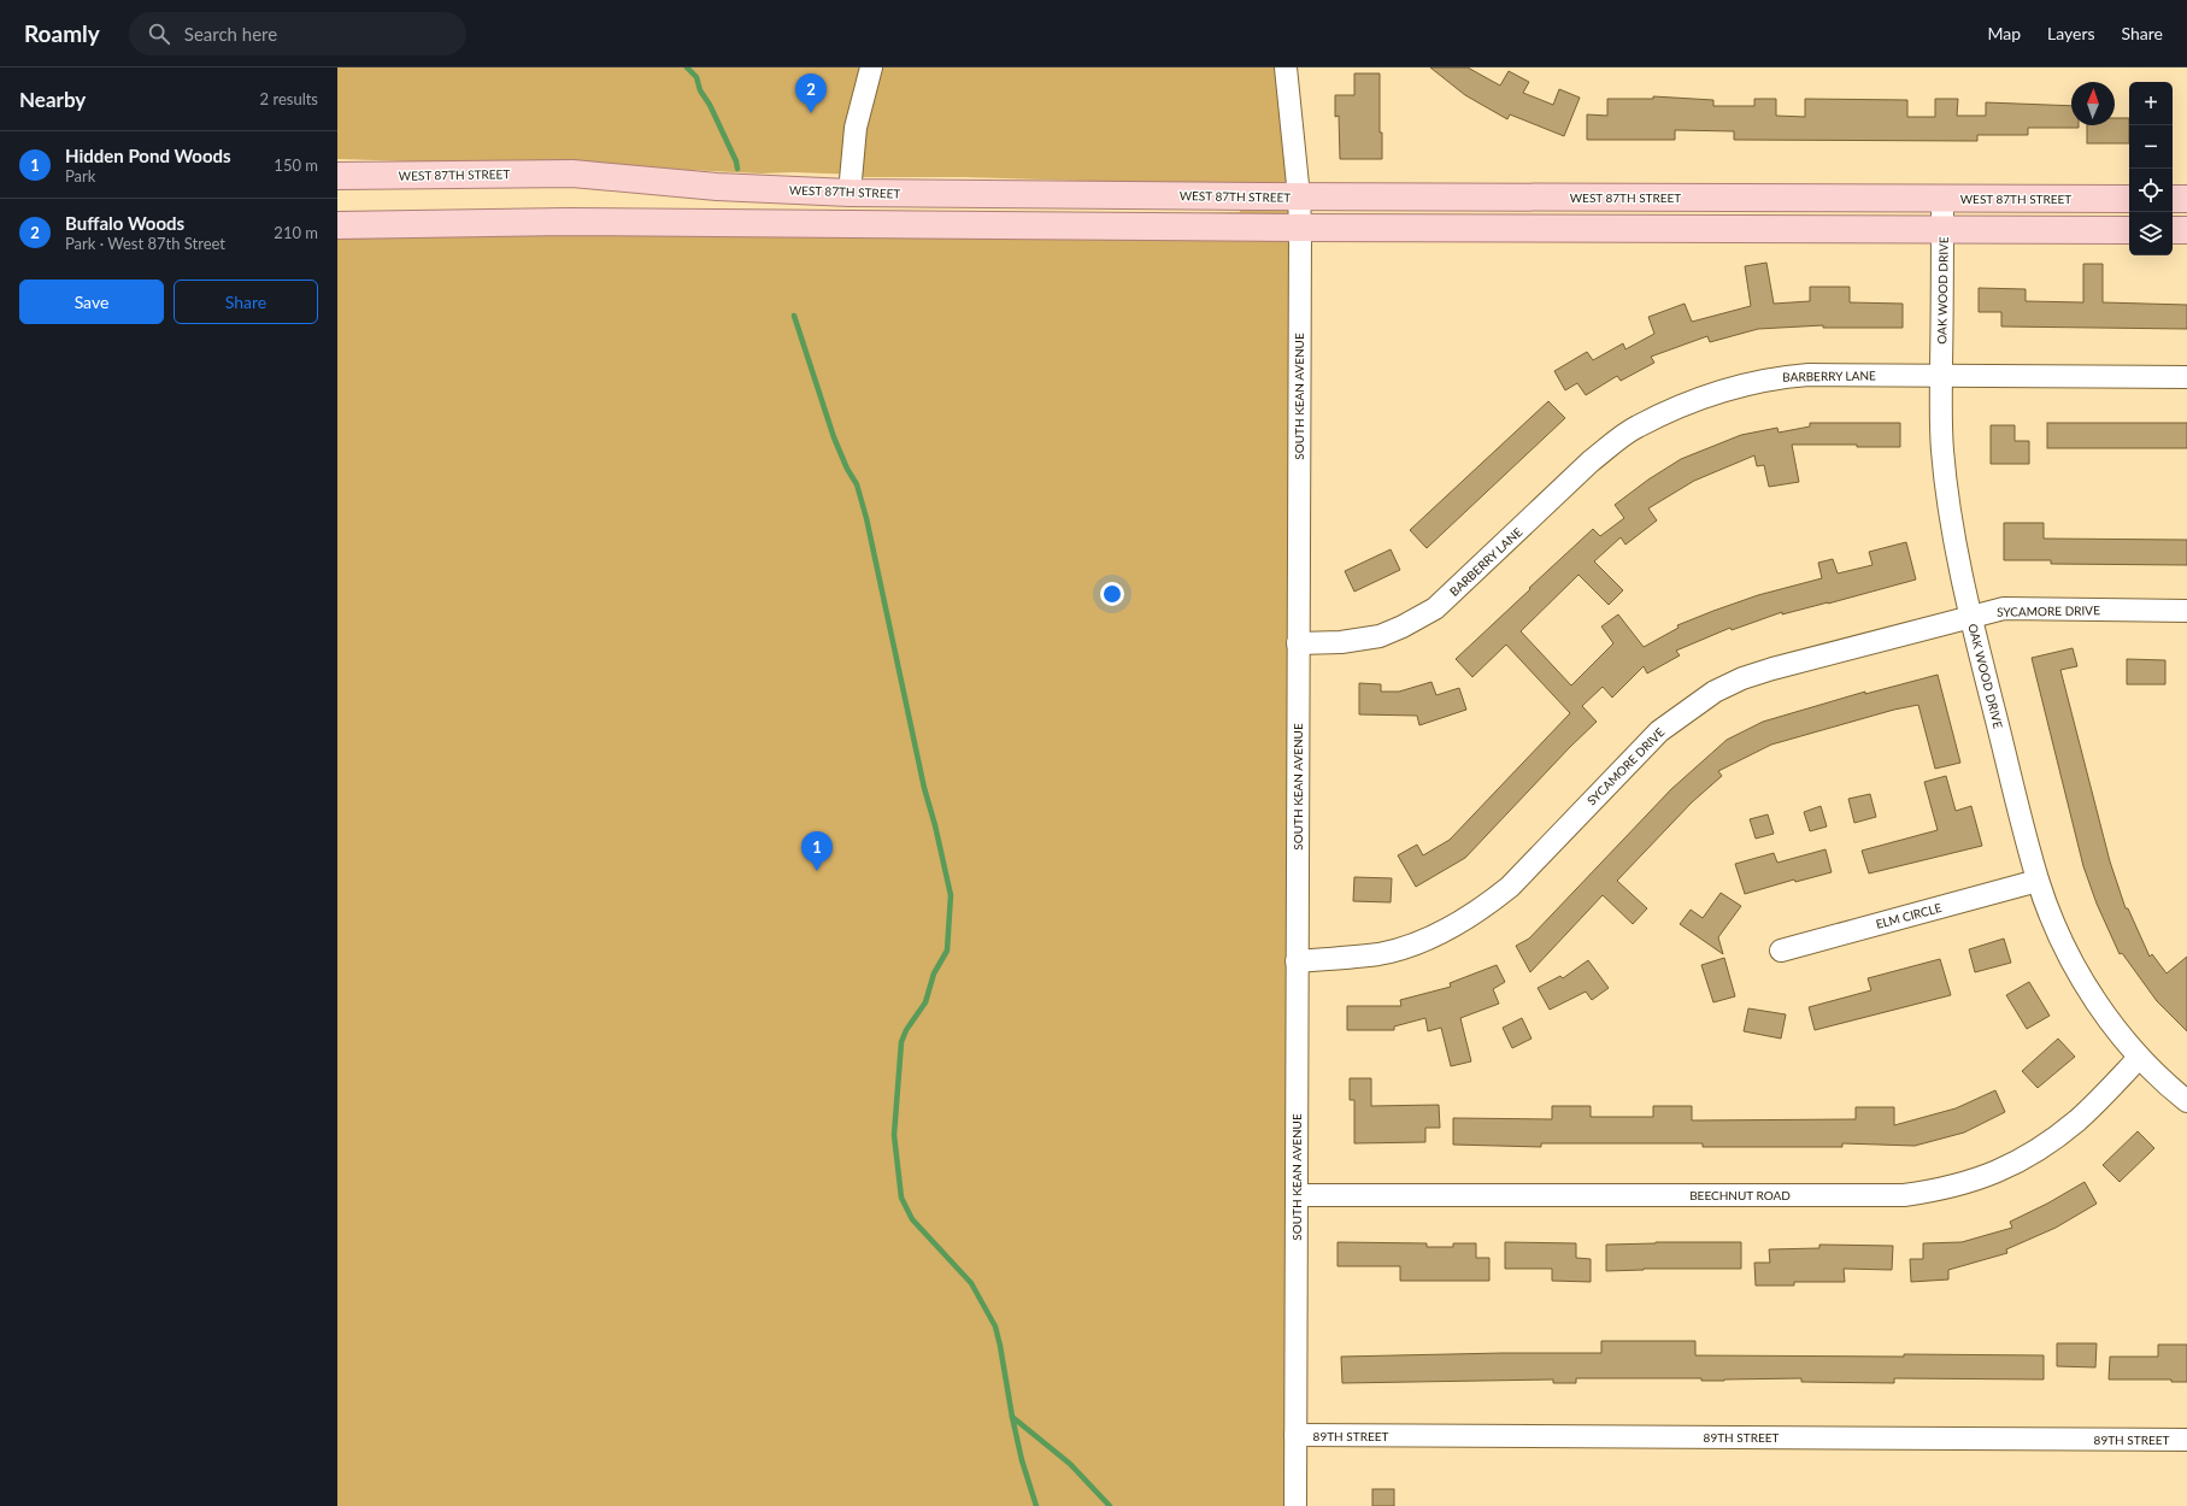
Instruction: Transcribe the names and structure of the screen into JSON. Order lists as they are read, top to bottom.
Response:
{
  "streets": {
    "main road": ["WEST 87TH STREET"],
    "street": [
      "OAK WOOD DRIVE",
      "BARBERRY LANE",
      "SOUTH KEAN AVENUE",
      "SYCAMORE DRIVE",
      "ELM CIRCLE",
      "BEECHNUT ROAD",
      "89TH STREET"
    ]
  },
  "crossings": [
    ["WEST 87TH STREET", "OAK WOOD DRIVE"],
    ["WEST 87TH STREET", "SOUTH KEAN AVENUE"],
    ["OAK WOOD DRIVE", "BARBERRY LANE"],
    ["OAK WOOD DRIVE", "SYCAMORE DRIVE"],
    ["OAK WOOD DRIVE", "ELM CIRCLE"],
    ["OAK WOOD DRIVE", "BEECHNUT ROAD"],
    ["BARBERRY LANE", "SOUTH KEAN AVENUE"],
    ["SOUTH KEAN AVENUE", "SYCAMORE DRIVE"],
    ["SOUTH KEAN AVENUE", "BEECHNUT ROAD"],
    ["SOUTH KEAN AVENUE", "89TH STREET"]
  ],
  "north": "top",
  "page": {
    "header": "Roamly",
    "search": "Search here",
    "nav": ["Map", "Layers", "Share"],
    "heading": ["Nearby", "2 results"],
    "pins": ["2", "1"],
    "map_buttons": ["+", "−"],
    "list": [
      {
        "mark": "1",
        "name": "Hidden Pond Woods",
        "note": "Park",
        "value": "150 m"
      },
      {
        "mark": "2",
        "name": "Buffalo Woods",
        "note": "Park · West 87th Street",
        "value": "210 m"
      }
    ],
    "buttons": ["Save", "Share"]
  }
}
